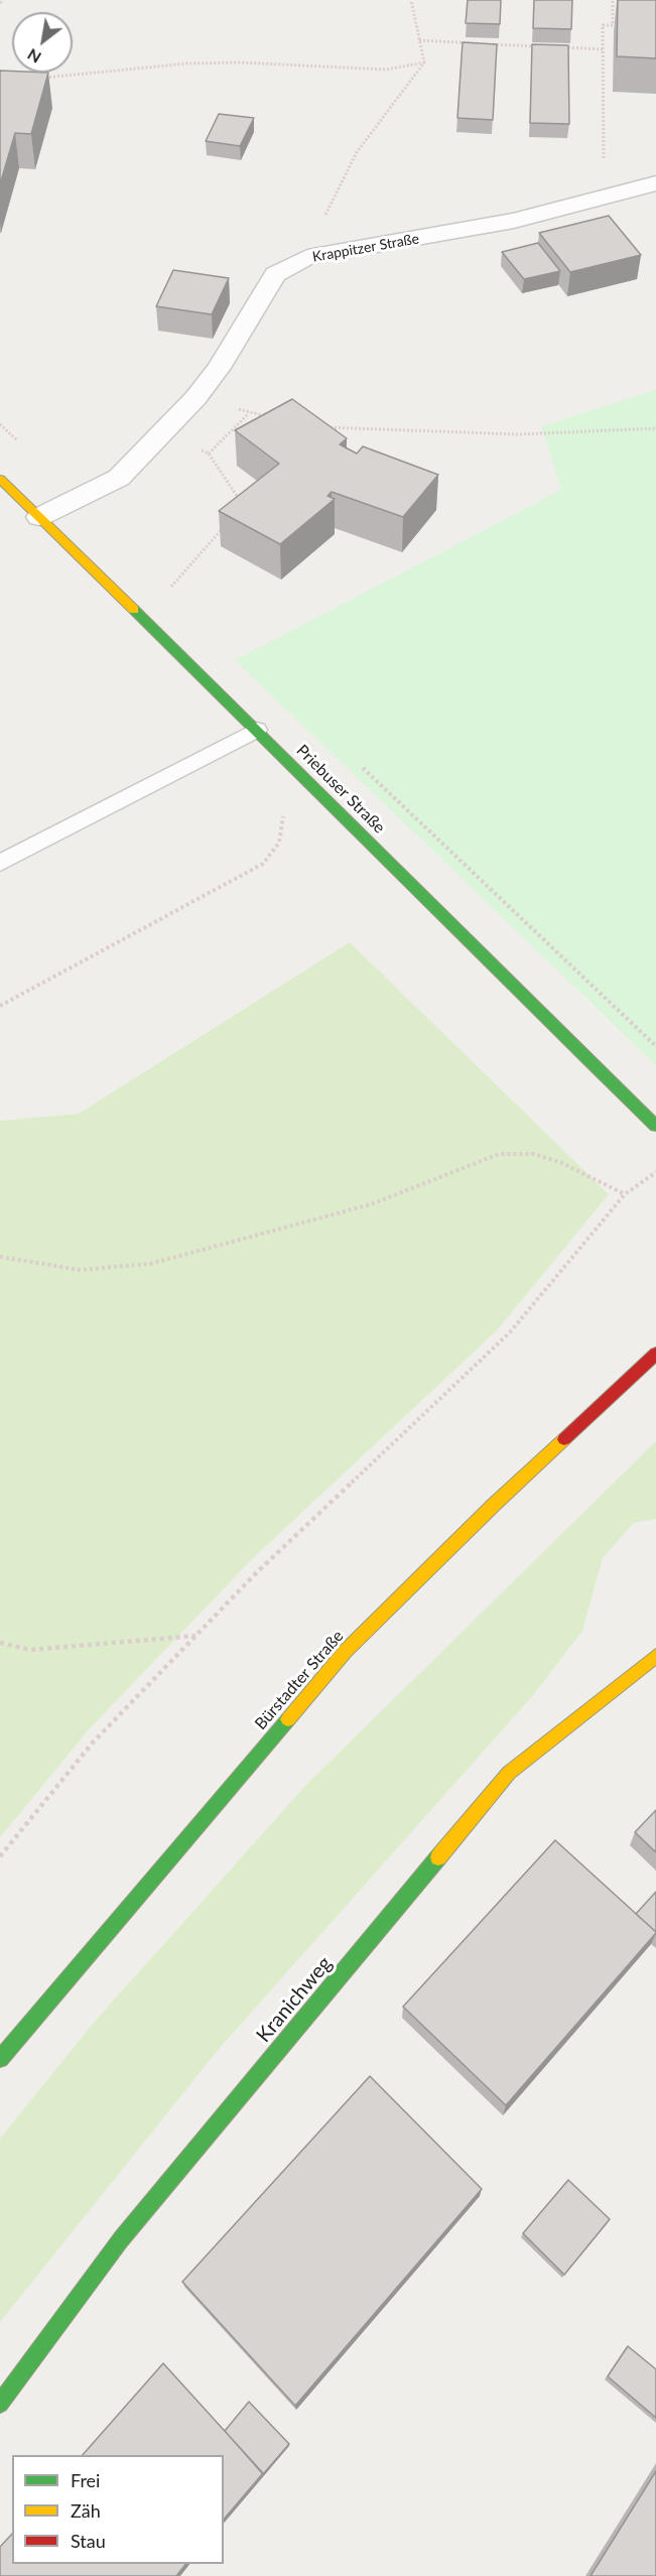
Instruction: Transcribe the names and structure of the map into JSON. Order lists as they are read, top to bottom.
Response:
{
  "streets": {
    "street": [
      "Krappitzer Straße",
      "Priebuser Straße",
      "Bürstadter Straße",
      "Kranichweg"
    ]
  },
  "crossings": [
    ["Krappitzer Straße", "Priebuser Straße"]
  ],
  "legend": ["Frei", "Zäh", "Stau"],
  "north": "bottom left"
}
